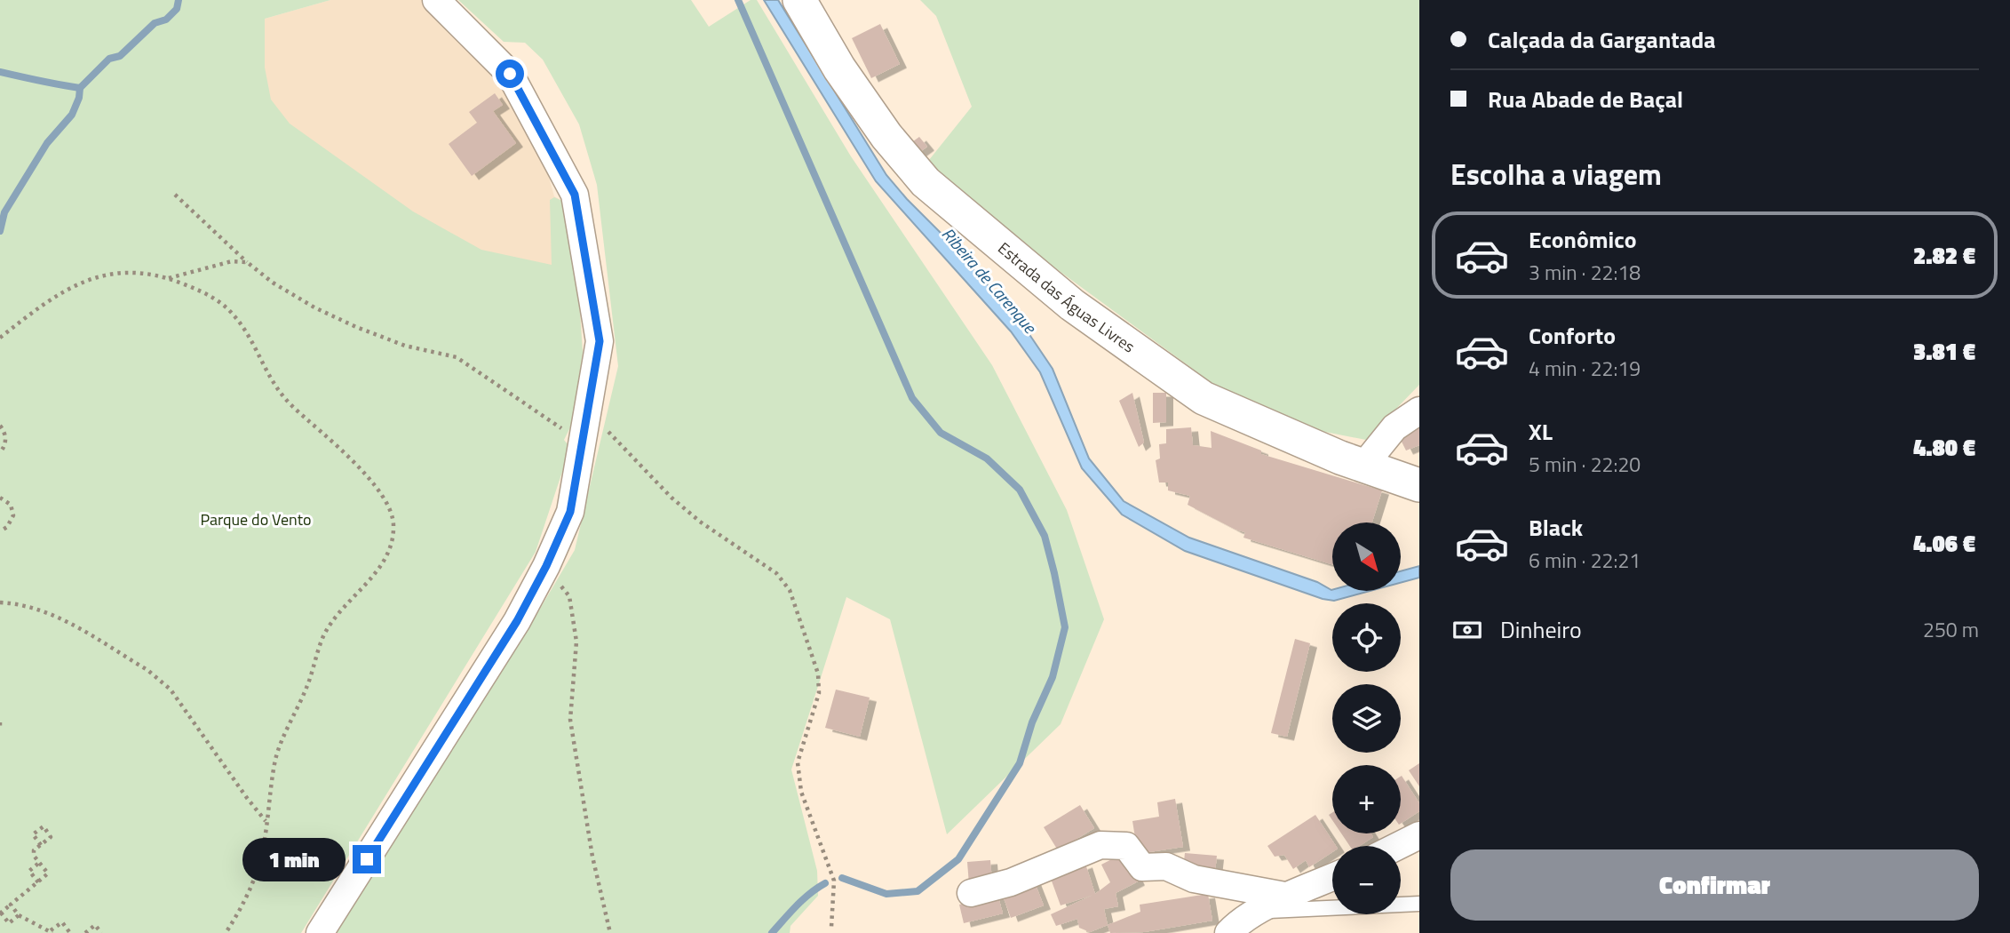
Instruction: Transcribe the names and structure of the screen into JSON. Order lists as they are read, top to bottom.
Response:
{
  "streets": {
    "street": ["Estrada das Águas Livres"]
  },
  "water": ["Ribeira de Carenque"],
  "parks": ["Parque do Vento"],
  "north": "bottom right",
  "page": {
    "banner": ["Calçada da Gargantada", "Rua Abade de Baçal"],
    "heading": "Escolha a viagem",
    "list": [
      {
        "name": "Econômico",
        "note": "3 min · 22:18",
        "value": "2.82 €"
      },
      {
        "name": "Conforto",
        "note": "4 min · 22:19",
        "value": "3.81 €"
      },
      {
        "name": "XL",
        "note": "5 min · 22:20",
        "value": "4.80 €"
      },
      {
        "name": "Black",
        "note": "6 min · 22:21",
        "value": "4.06 €"
      }
    ],
    "map_buttons": ["+", "−"],
    "pay": ["Dinheiro", "250 m"],
    "buttons": "Confirmar",
    "bubble": "1 min"
  }
}
